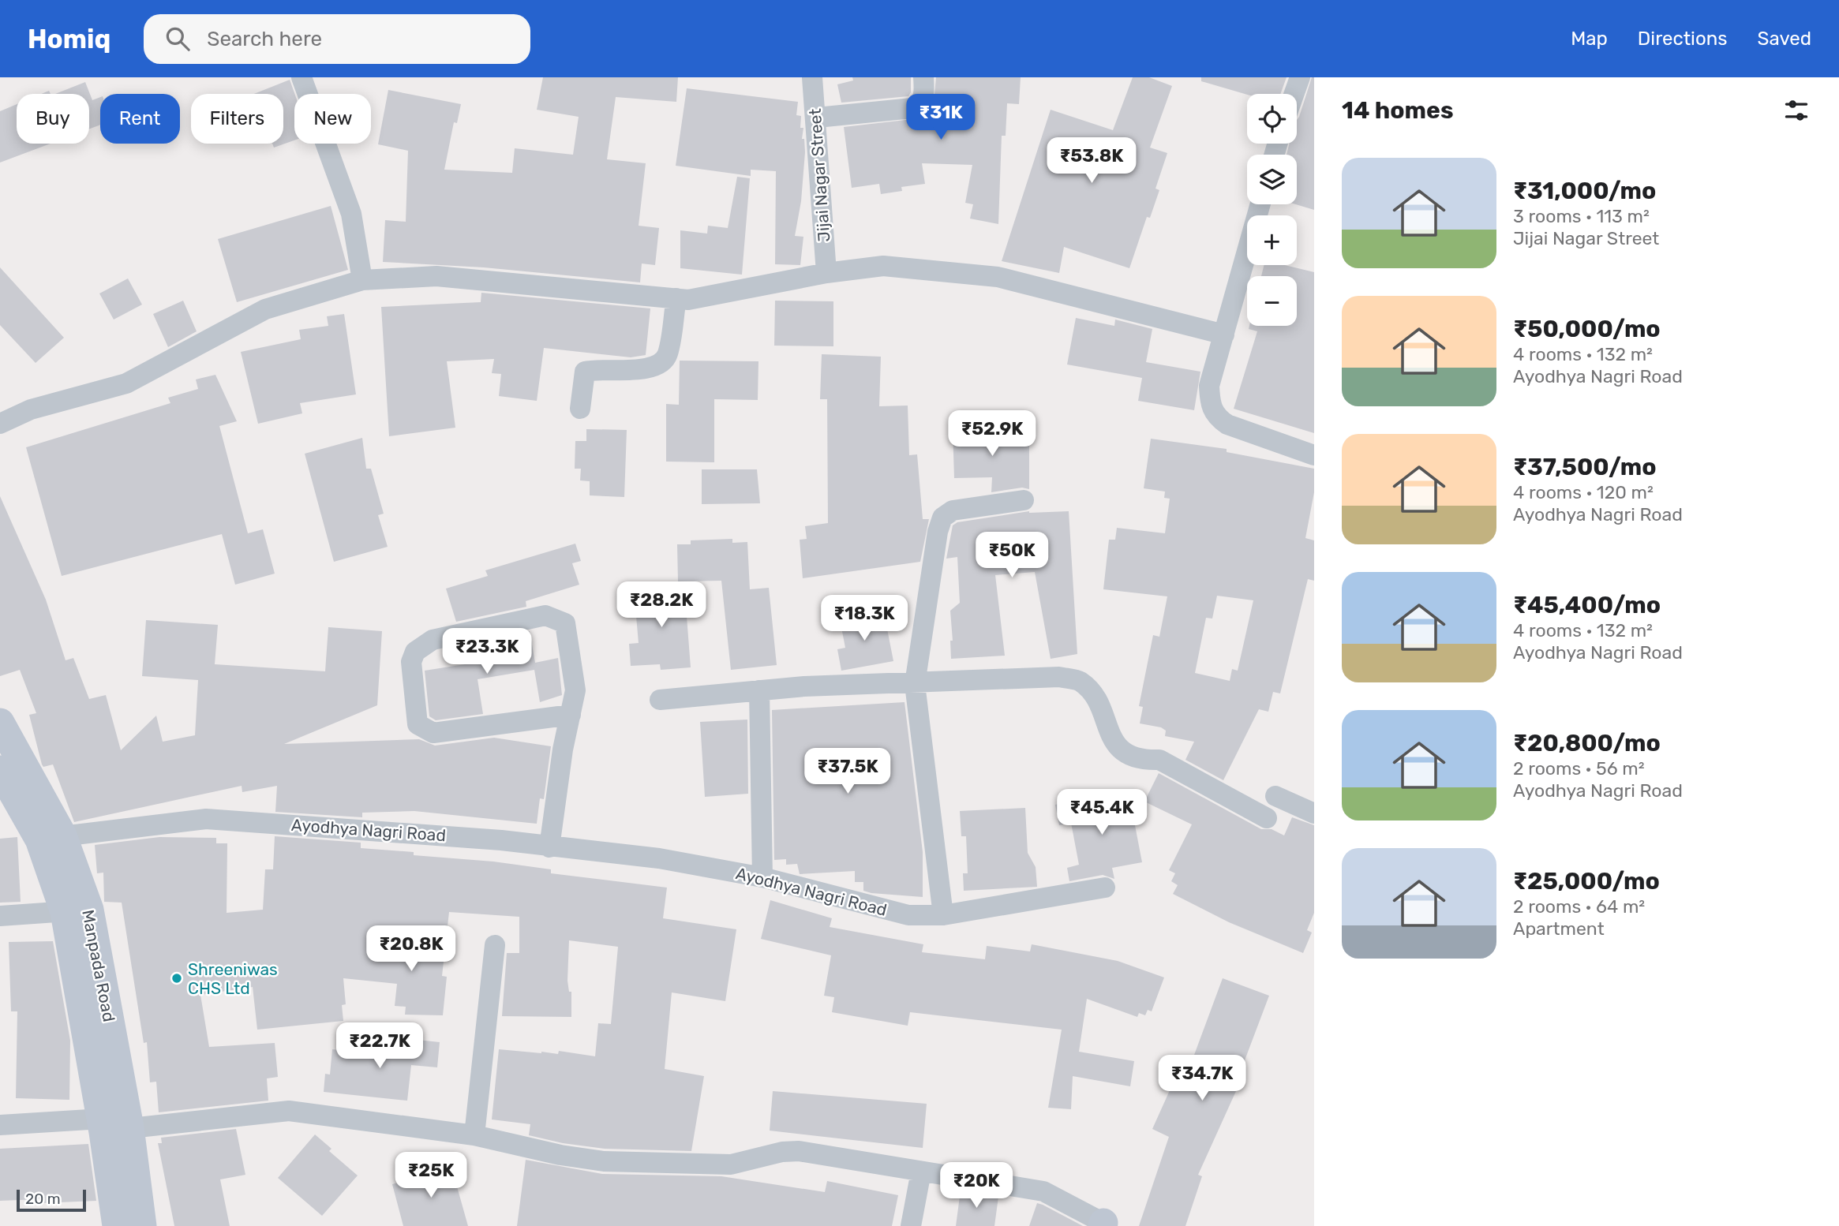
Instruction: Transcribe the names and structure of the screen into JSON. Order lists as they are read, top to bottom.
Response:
{
  "streets": {
    "main road": ["Manpada Road"],
    "street": ["Jijai Nagar Street", "Ayodhya Nagri Road"]
  },
  "crossings": [
    ["Ayodhya Nagri Road", "Manpada Road"]
  ],
  "places": ["Shreeniwas CHS Ltd"],
  "scale_bar": "20 m",
  "page": {
    "header": "Homiq",
    "search": "Search here",
    "nav": ["Map", "Directions", "Saved"],
    "heading": "14 homes",
    "map_buttons": ["+", "−"],
    "price": [
      "₹31K",
      "₹53.8K",
      "₹52.9K",
      "₹50K",
      "₹28.2K",
      "₹18.3K",
      "₹23.3K",
      "₹37.5K",
      "₹45.4K",
      "₹20.8K",
      "₹22.7K",
      "₹34.7K",
      "₹25K",
      "₹20K"
    ],
    "chip": [
      "Buy",
      "Rent",
      "Filters",
      "New"
    ],
    "list": [
      {
        "name": "₹31,000/mo",
        "note": "3 rooms · 113 m² · Jijai Nagar Street"
      },
      {
        "name": "₹50,000/mo",
        "note": "4 rooms · 132 m² · Ayodhya Nagri Road"
      },
      {
        "name": "₹37,500/mo",
        "note": "4 rooms · 120 m² · Ayodhya Nagri Road"
      },
      {
        "name": "₹45,400/mo",
        "note": "4 rooms · 132 m² · Ayodhya Nagri Road"
      },
      {
        "name": "₹20,800/mo",
        "note": "2 rooms · 56 m² · Ayodhya Nagri Road"
      },
      {
        "name": "₹25,000/mo",
        "note": "2 rooms · 64 m² · Apartment"
      }
    ],
    "scale": "20 m"
  }
}
